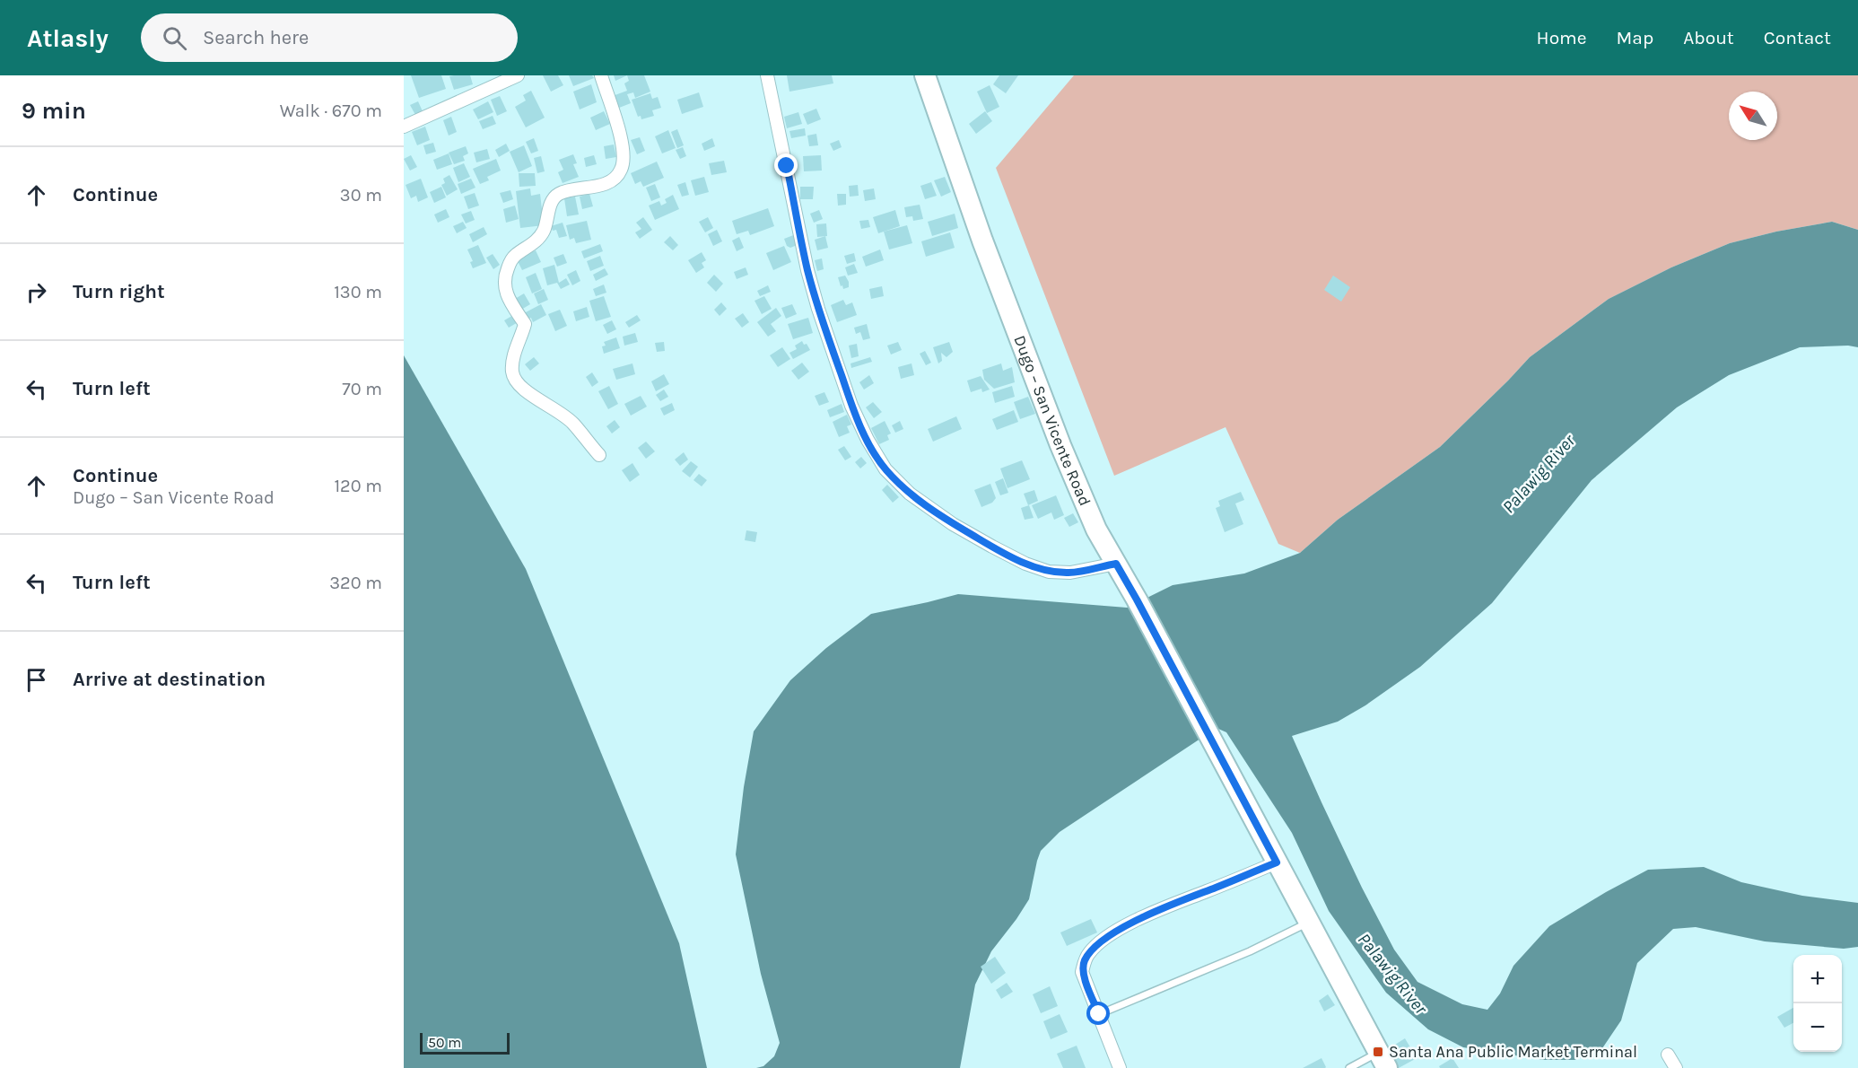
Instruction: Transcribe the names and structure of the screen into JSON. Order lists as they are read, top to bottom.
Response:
{
  "streets": {
    "main road": ["Dugo – San Vicente Road"]
  },
  "water": ["Palawig River"],
  "places": {
    "transit": ["Santa Ana Public Market Terminal"]
  },
  "scale_bar": "50 m",
  "north": "top left",
  "page": {
    "header": "Atlasly",
    "search": "Search here",
    "nav": [
      "Home",
      "Map",
      "About",
      "Contact"
    ],
    "heading": ["9 min", "Walk · 670 m"],
    "list": [
      ["Continue", "30 m"],
      ["Turn right", "130 m"],
      ["Turn left", "70 m"],
      ["Continue", "Dugo – San Vicente Road", "120 m"],
      ["Turn left", "320 m"],
      "Arrive at destination"
    ],
    "map_buttons": ["+", "−"],
    "scale": "50 m"
  }
}
